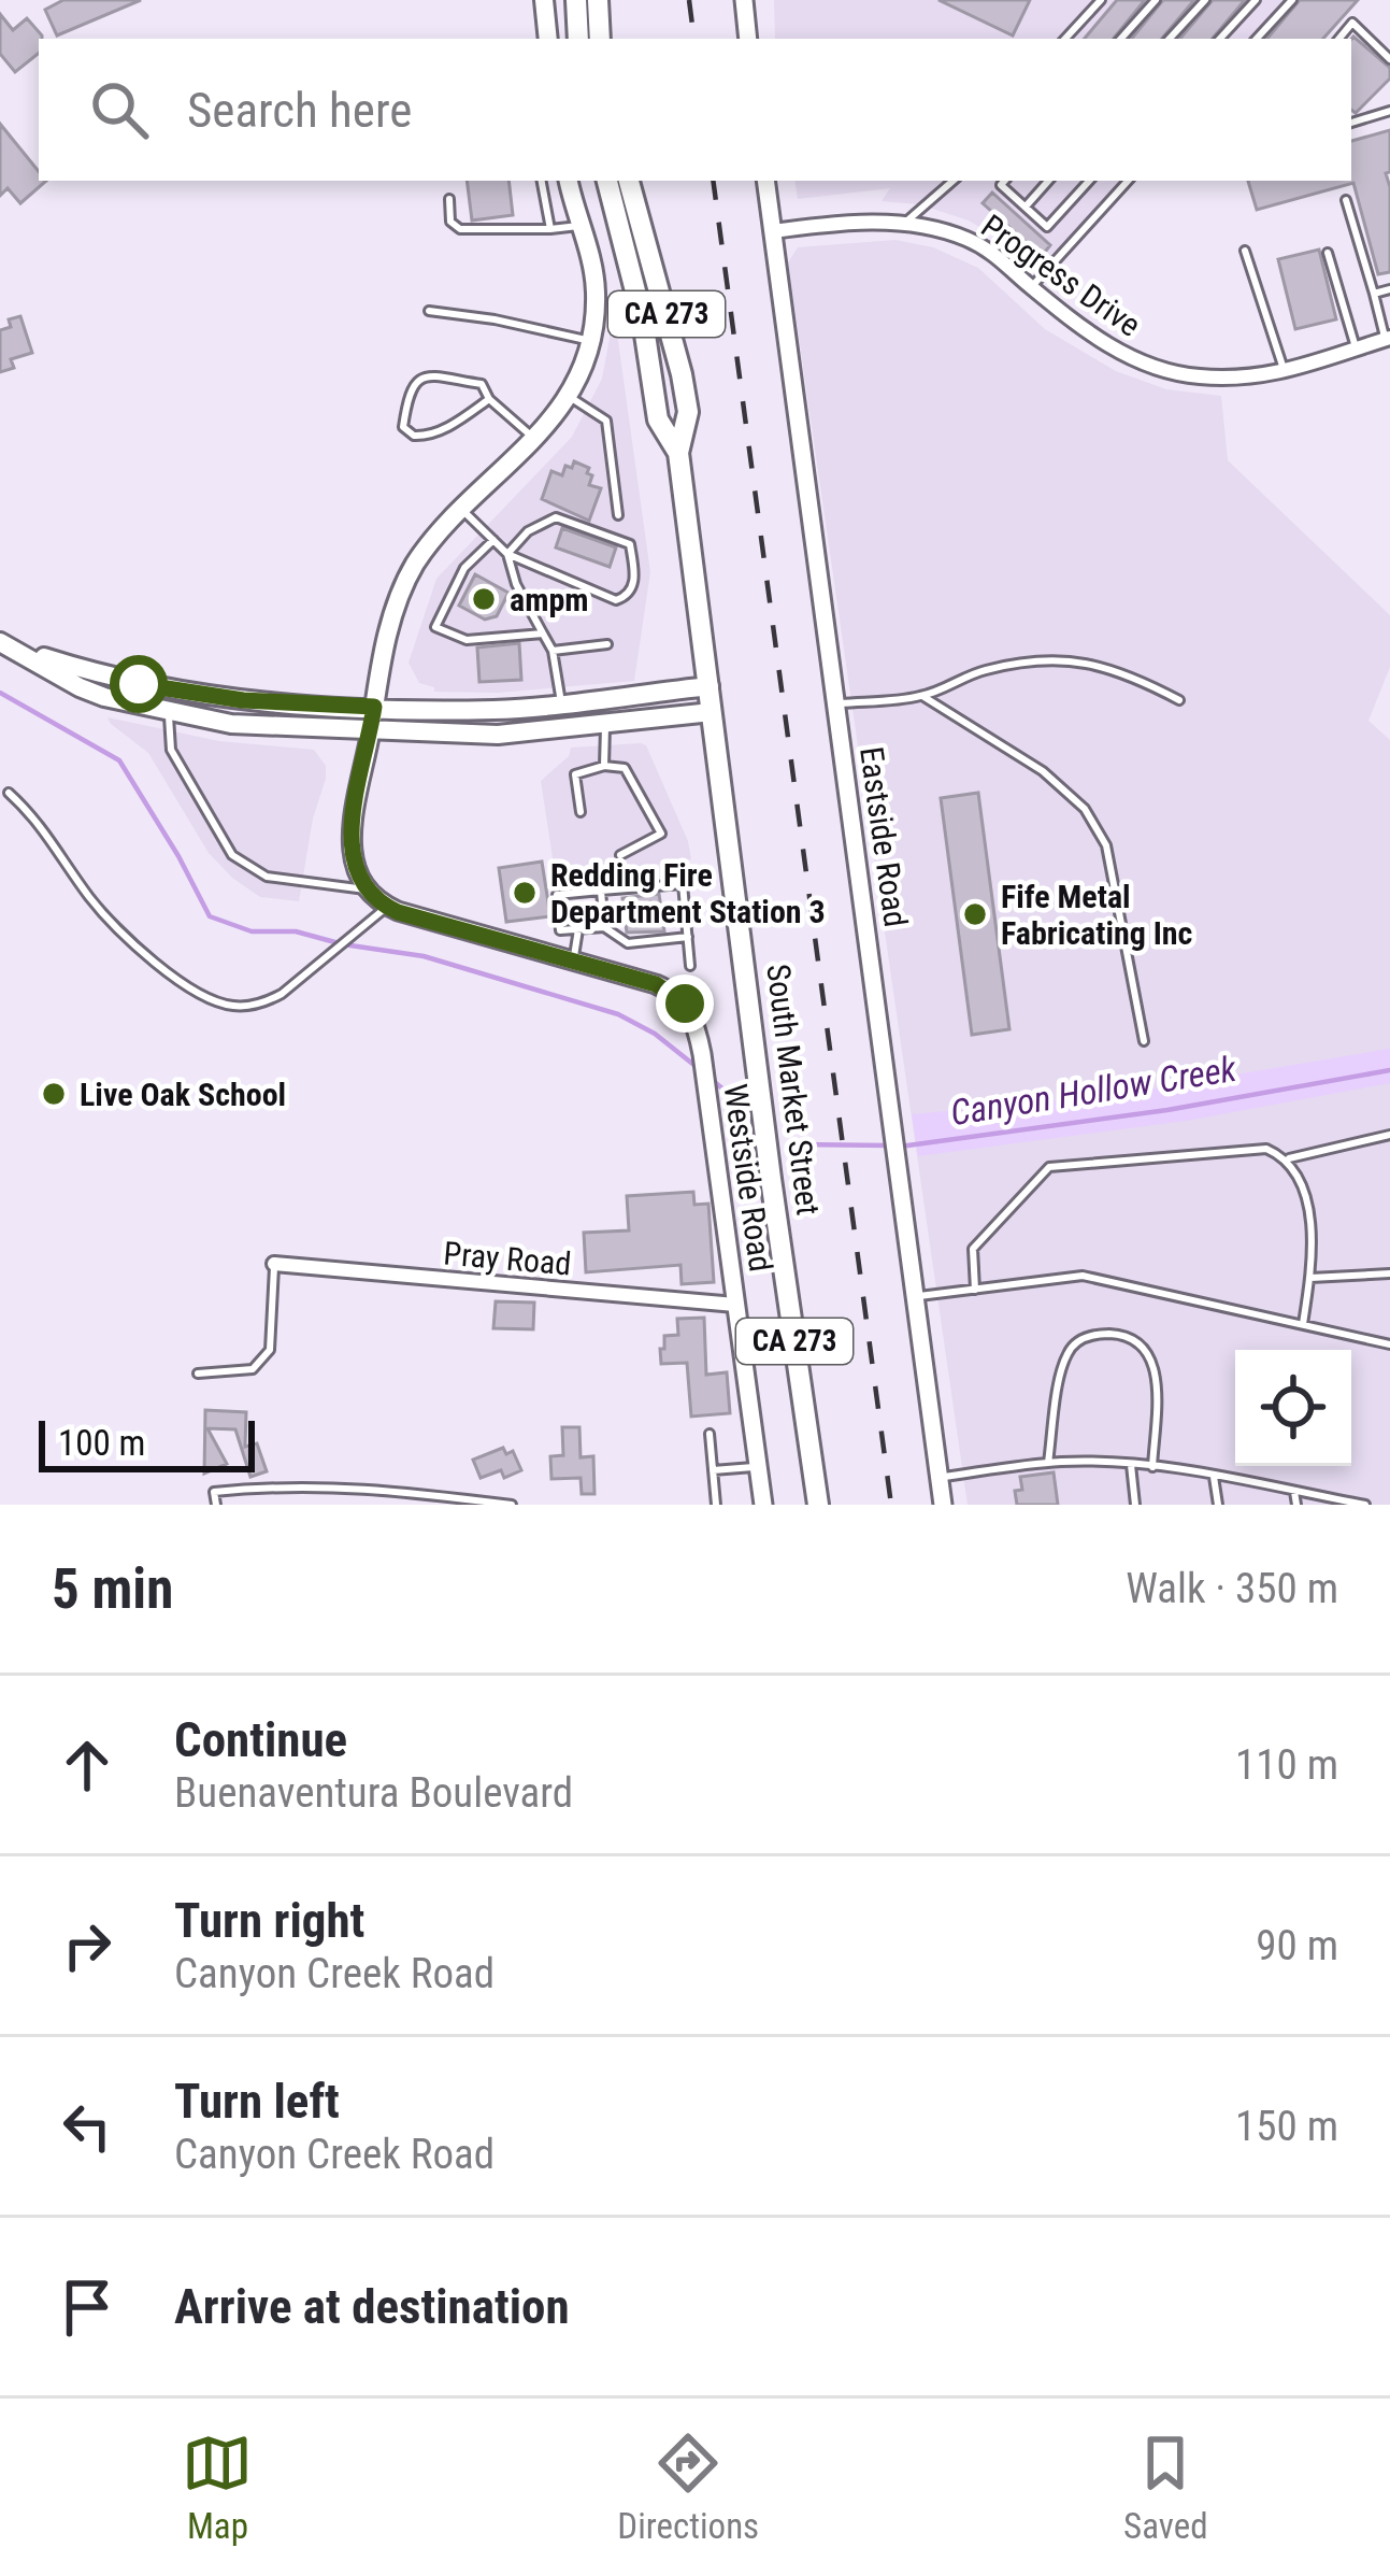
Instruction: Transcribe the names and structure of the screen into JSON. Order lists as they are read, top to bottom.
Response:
{
  "streets": {
    "main road": ["CA 273", "South Market Street"],
    "street": [
      "Progress Drive",
      "Eastside Road",
      "Westside Road",
      "Pray Road"
    ]
  },
  "crossings": [
    ["Progress Drive", "Eastside Road"],
    ["Westside Road", "Pray Road"]
  ],
  "water": ["Canyon Hollow Creek"],
  "places": [
    "ampm",
    "Redding Fire Department Station 3",
    "Fife Metal Fabricating Inc",
    "Live Oak School"
  ],
  "scale_bar": "100 m",
  "page": {
    "search": "Search here",
    "scale": "100 m",
    "heading": ["5 min", "Walk · 350 m"],
    "list": [
      ["Continue", "Buenaventura Boulevard", "110 m"],
      ["Turn right", "Canyon Creek Road", "90 m"],
      ["Turn left", "Canyon Creek Road", "150 m"],
      "Arrive at destination"
    ],
    "nav": ["Map", "Directions", "Saved"]
  }
}
